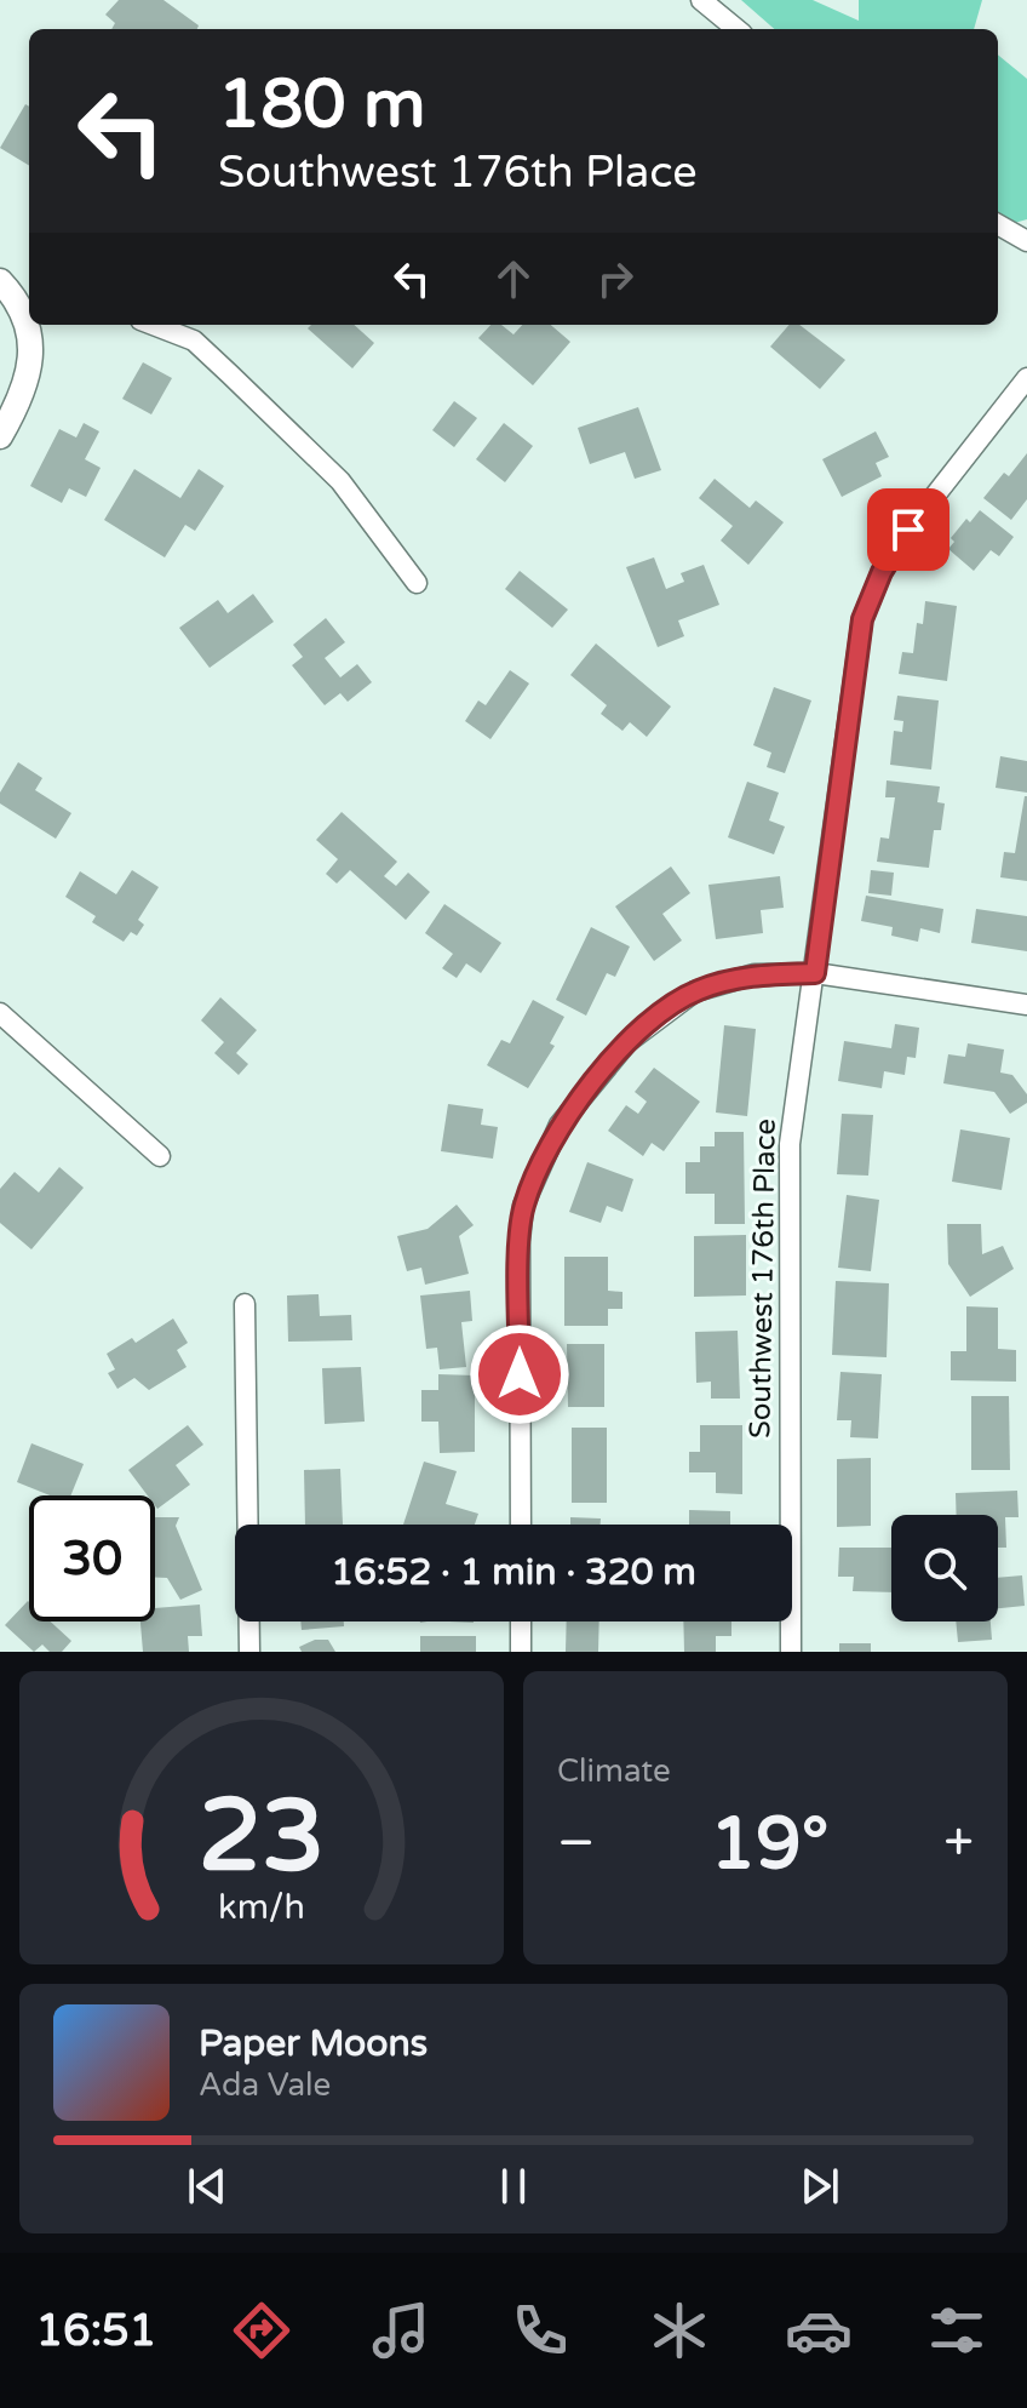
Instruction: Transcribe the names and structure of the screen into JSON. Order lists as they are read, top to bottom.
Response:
{
  "streets": {
    "street": ["Southwest 176th Place"]
  },
  "page": {
    "turn": ["180 m", "Southwest 176th Place"],
    "limit": "30",
    "trip": "16:52 · 1 min · 320 m",
    "tile": "Climate",
    "heat": ["−", "19°", "+"],
    "song": ["Paper Moons", "Ada Vale"],
    "tabs": "16:51",
    "gauge": ["23", "km/h"]
  }
}
